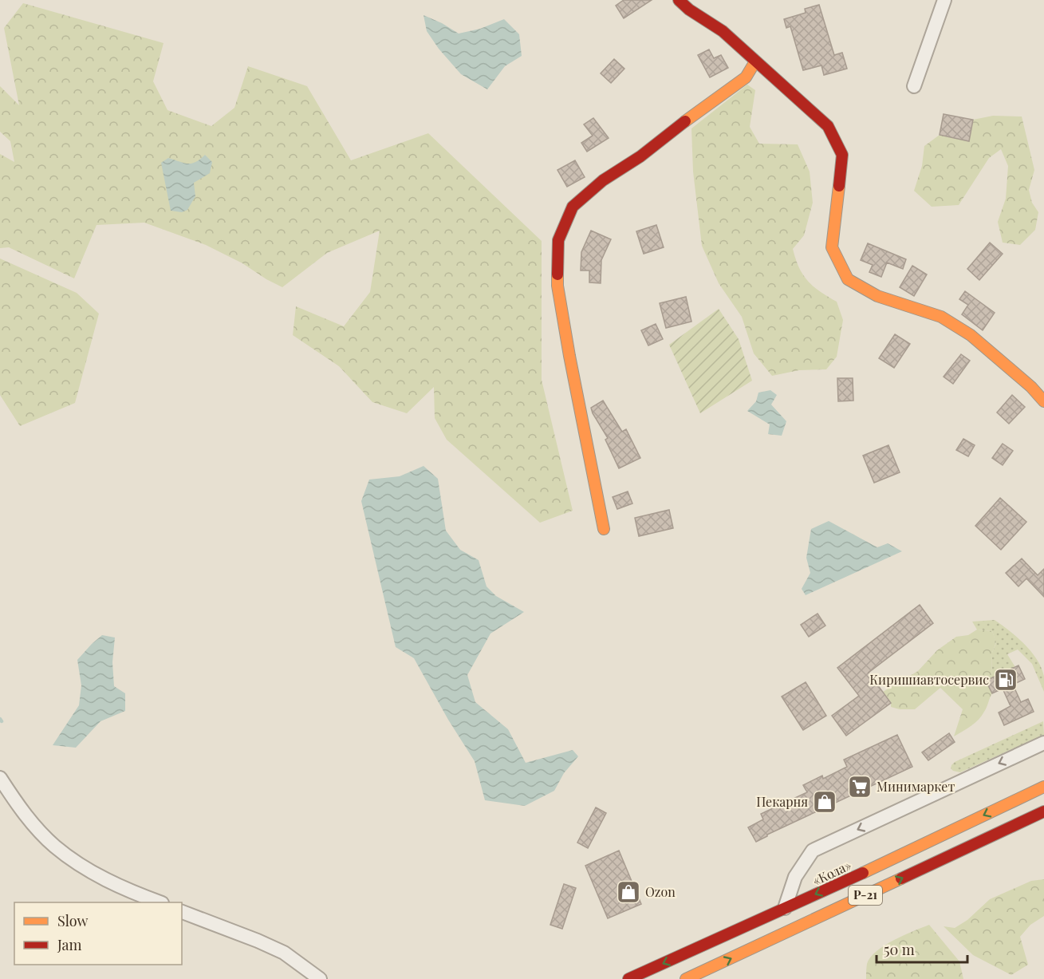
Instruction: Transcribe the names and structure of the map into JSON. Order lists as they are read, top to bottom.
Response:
{
  "streets": {
    "main road": ["«Кола»", "Р-21"]
  },
  "places": {
    "fuel station": ["Киришиавтосервис"],
    "supermarket": ["Минимаркет"],
    "shop": ["Пекарня", "Ozon"]
  },
  "legend": ["Slow", "Jam"],
  "scale_bar": "50 m"
}
